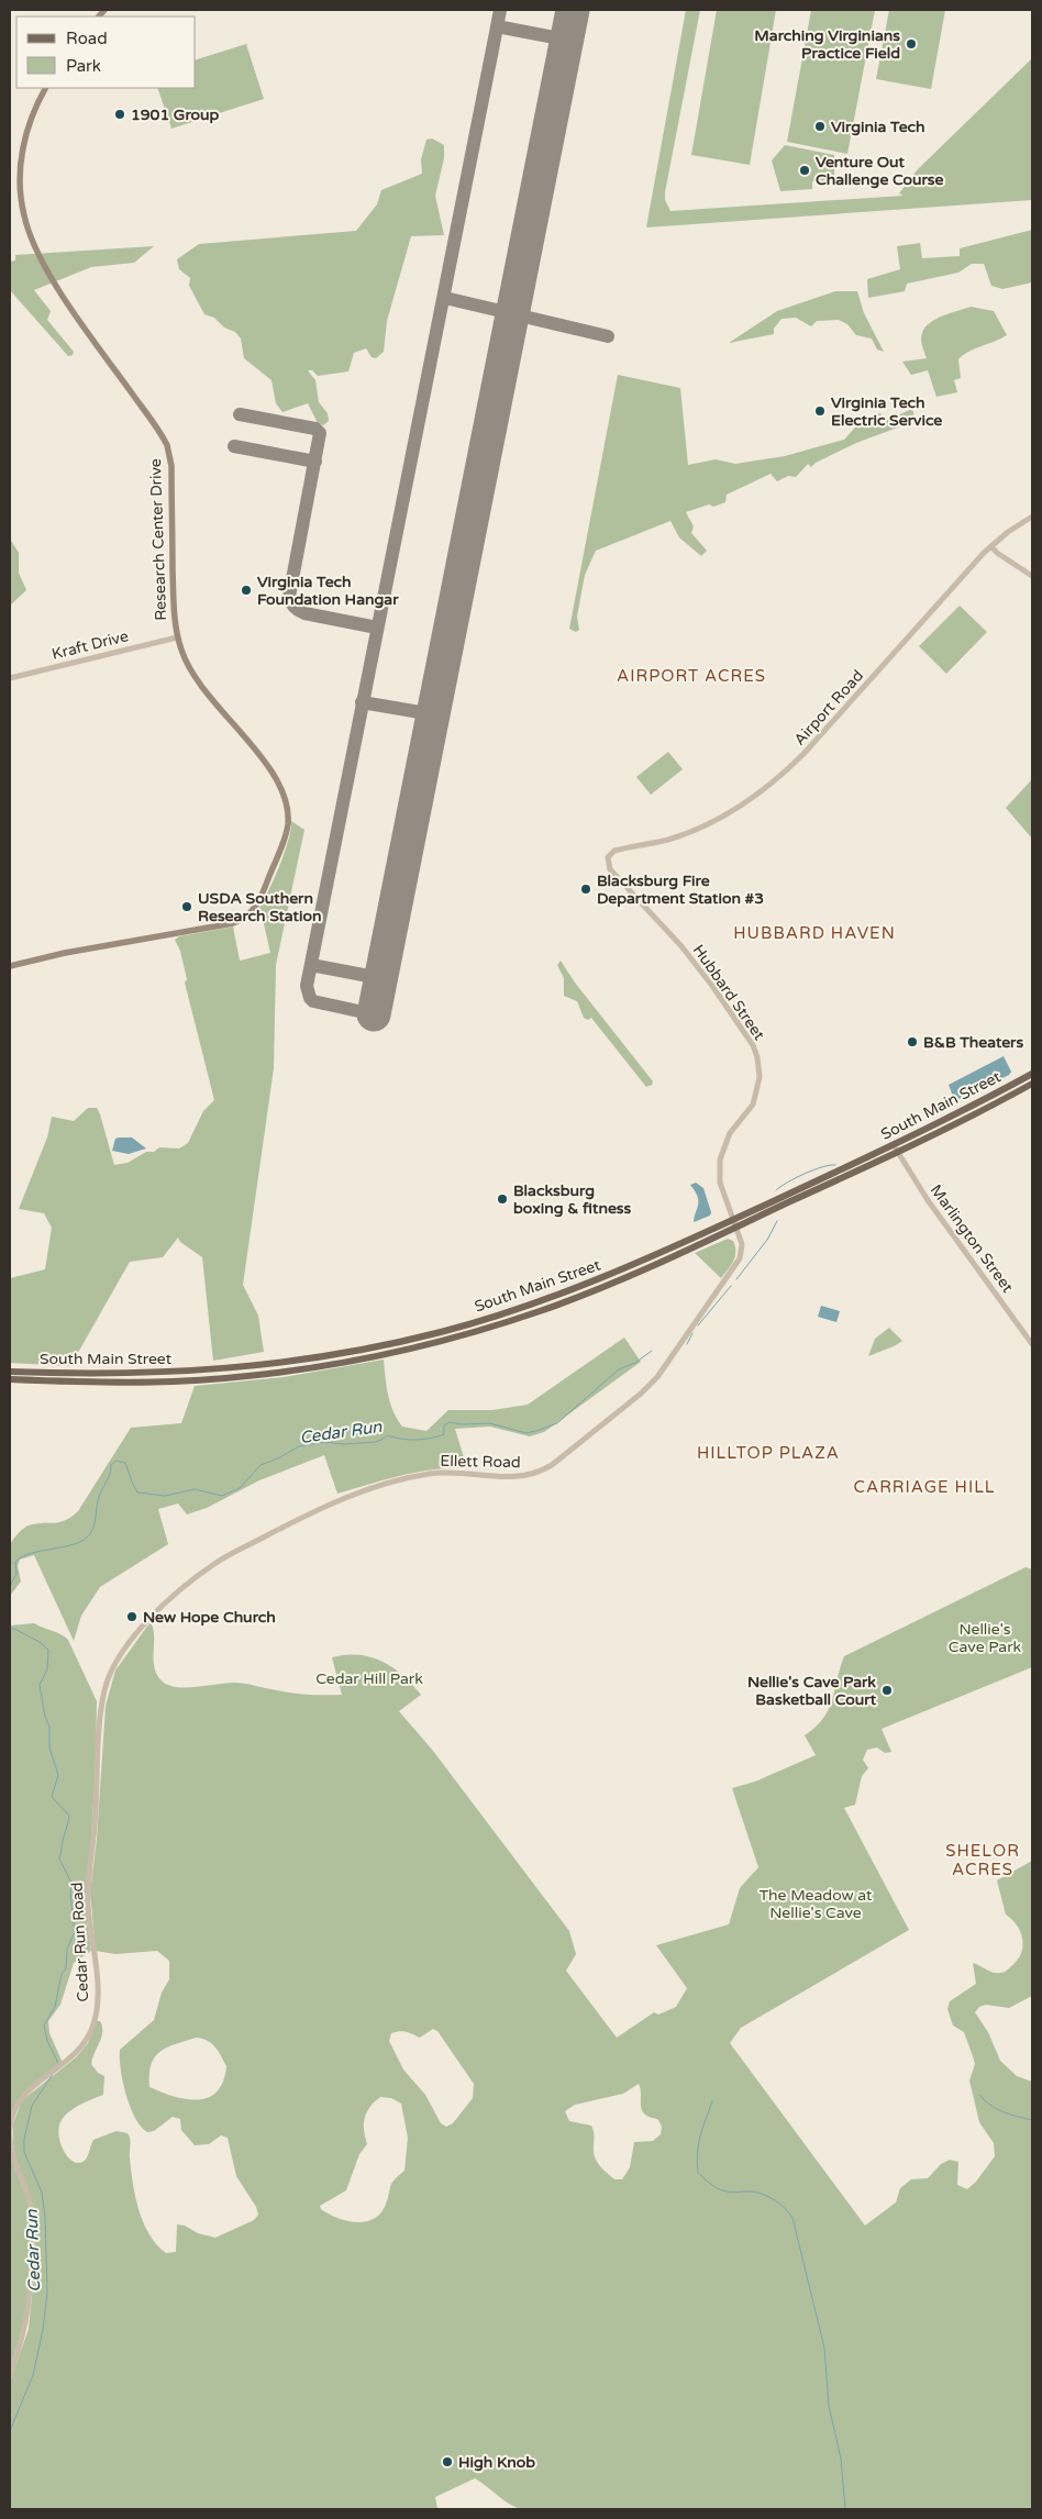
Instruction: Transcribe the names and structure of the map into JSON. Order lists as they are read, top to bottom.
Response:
{
  "streets": {
    "main road": ["Research Center Drive", "South Main Street"],
    "street": [
      "Kraft Drive",
      "Airport Road",
      "Hubbard Street",
      "Marlington Street",
      "Ellett Road",
      "Cedar Run Road"
    ]
  },
  "crossings": [
    ["Research Center Drive", "Kraft Drive"],
    ["Airport Road", "Hubbard Street"],
    ["Hubbard Street", "South Main Street"],
    ["Hubbard Street", "Ellett Road"],
    ["South Main Street", "Marlington Street"],
    ["South Main Street", "Ellett Road"],
    ["Ellett Road", "Cedar Run Road"]
  ],
  "districts": [
    "AIRPORT ACRES",
    "HUBBARD HAVEN",
    "HILLTOP PLAZA",
    "CARRIAGE HILL",
    "SHELOR ACRES"
  ],
  "water": ["Cedar Run"],
  "parks": ["Nellie's Cave Park", "Cedar Hill Park", "The Meadow at Nellie's Cave"],
  "places": [
    "Marching Virginians Practice Field",
    "1901 Group",
    "Virginia Tech",
    "Venture Out Challenge Course",
    "Virginia Tech Electric Service",
    "Virginia Tech Foundation Hangar",
    "Blacksburg Fire Department Station #3",
    "USDA Southern Research Station",
    "B&B Theaters",
    "Blacksburg boxing & fitness",
    "New Hope Church",
    "Nellie's Cave Park Basketball Court",
    "High Knob"
  ],
  "legend": ["Road", "Park"]
}
